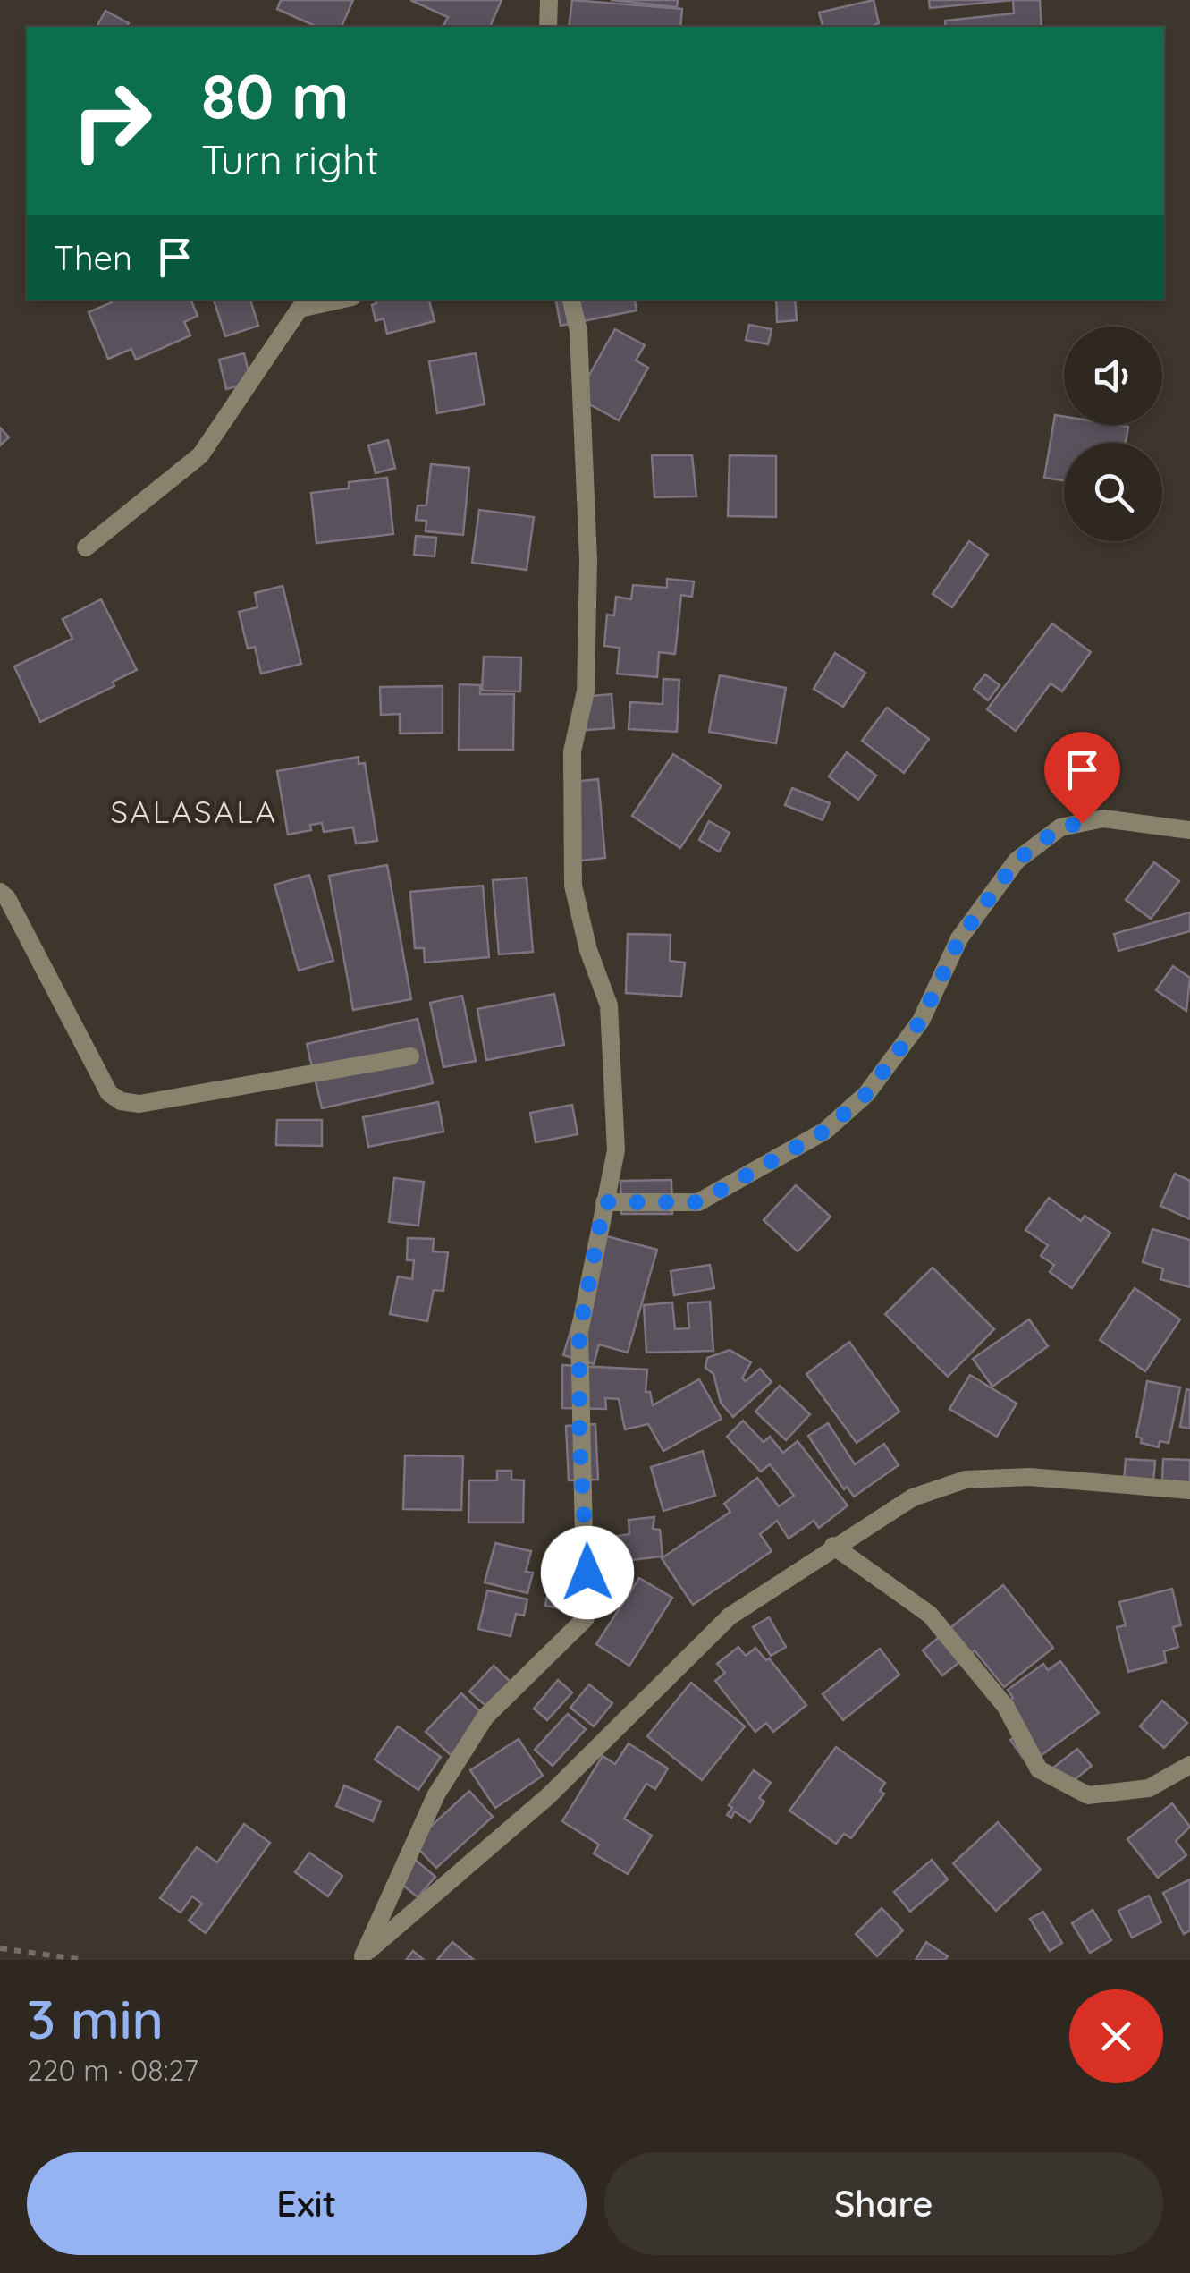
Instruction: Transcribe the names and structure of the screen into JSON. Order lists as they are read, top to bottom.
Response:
{
  "districts": ["SALASALA"],
  "page": {
    "turn": ["80 m", "Turn right"],
    "then": "Then",
    "heading": ["3 min", "220 m · 08:27"],
    "buttons": ["Exit", "Share"]
  }
}
